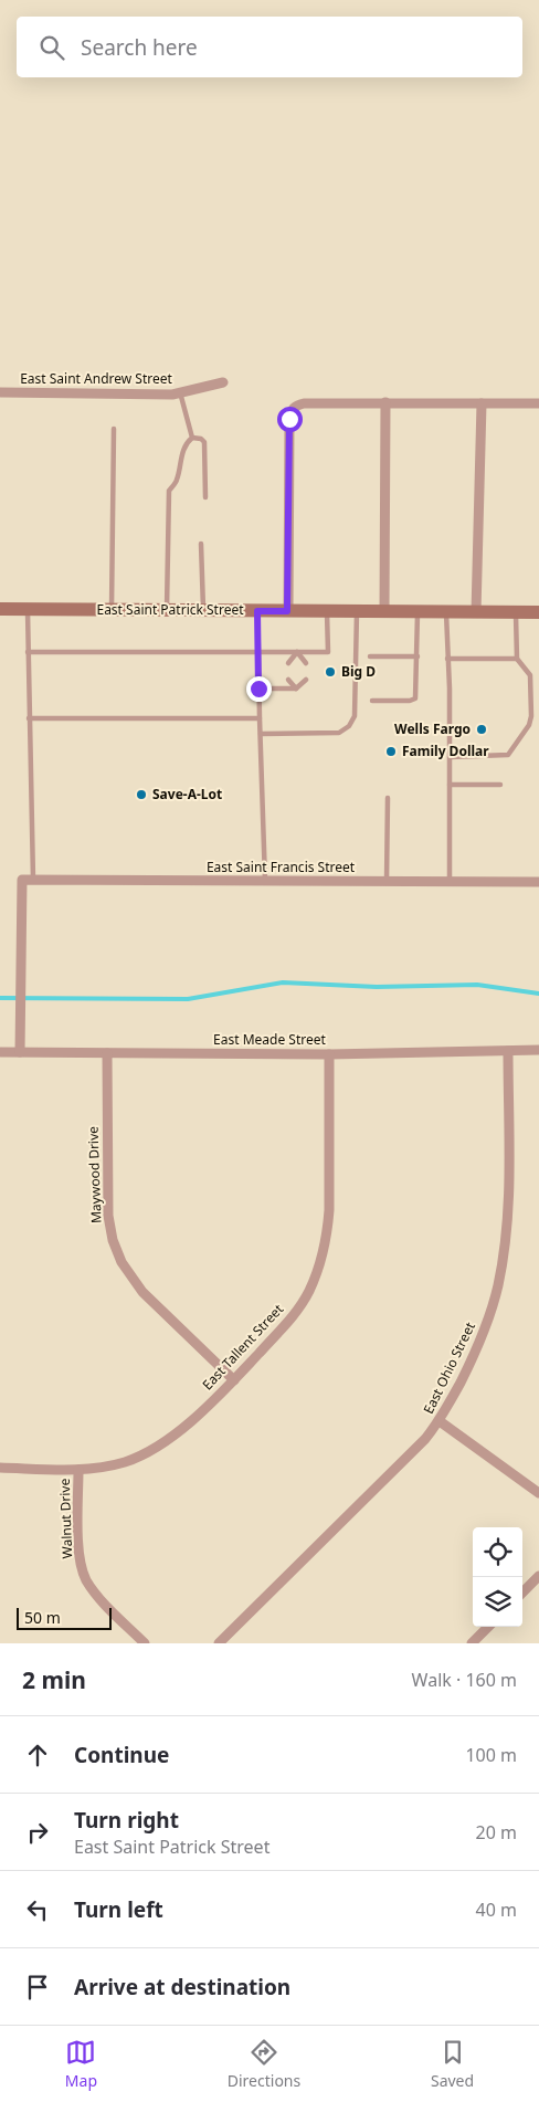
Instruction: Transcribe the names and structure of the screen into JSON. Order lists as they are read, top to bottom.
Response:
{
  "streets": {
    "main road": ["East Saint Patrick Street"],
    "street": [
      "East Saint Andrew Street",
      "East Saint Francis Street",
      "East Meade Street",
      "Maywood Drive",
      "East Tallent Street",
      "East Ohio Street",
      "Walnut Drive"
    ]
  },
  "crossings": [
    ["East Saint Francis Street", "East Meade Street"],
    ["East Meade Street", "Maywood Drive"],
    ["East Meade Street", "East Tallent Street"],
    ["East Meade Street", "East Ohio Street"],
    ["Maywood Drive", "East Tallent Street"],
    ["East Tallent Street", "Walnut Drive"]
  ],
  "places": [
    "Big D",
    "Wells Fargo",
    "Family Dollar",
    "Save-A-Lot"
  ],
  "scale_bar": "50 m",
  "page": {
    "search": "Search here",
    "scale": "50 m",
    "heading": ["2 min", "Walk · 160 m"],
    "list": [
      ["Continue", "100 m"],
      ["Turn right", "East Saint Patrick Street", "20 m"],
      ["Turn left", "40 m"],
      "Arrive at destination"
    ],
    "nav": ["Map", "Directions", "Saved"]
  }
}
